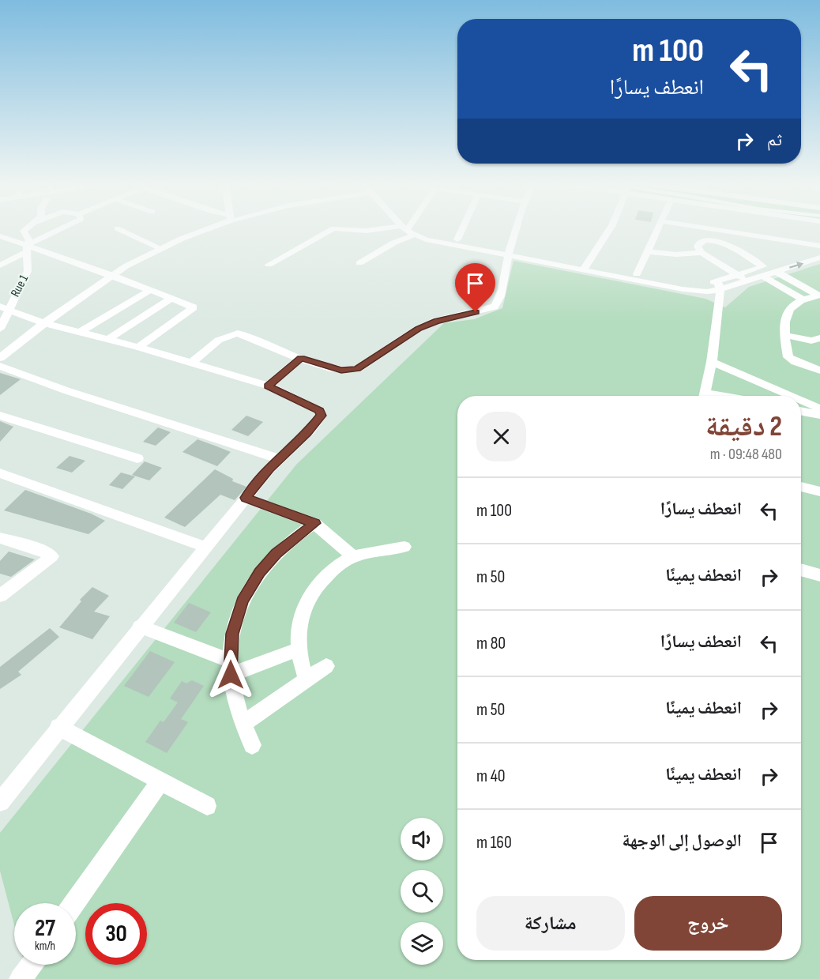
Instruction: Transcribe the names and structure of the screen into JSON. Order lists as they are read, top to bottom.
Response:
{
  "streets": {
    "street": ["Rue 1"]
  },
  "page": {
    "turn": ["100 m", "انعطف يسارًا"],
    "then": "ثم",
    "heading": ["2 دقيقة", "480 m · 09:48"],
    "list": [
      {
        "name": "انعطف يسارًا",
        "value": "100 m"
      },
      {
        "name": "انعطف يمينًا",
        "value": "50 m"
      },
      {
        "name": "انعطف يسارًا",
        "value": "80 m"
      },
      {
        "name": "انعطف يمينًا",
        "value": "50 m"
      },
      {
        "name": "انعطف يمينًا",
        "value": "40 m"
      },
      {
        "name": "الوصول إلى الوجهة",
        "value": "160 m"
      }
    ],
    "buttons": ["خروج", "مشاركة"],
    "speed": "27 km/h",
    "limit": "30"
  }
}
